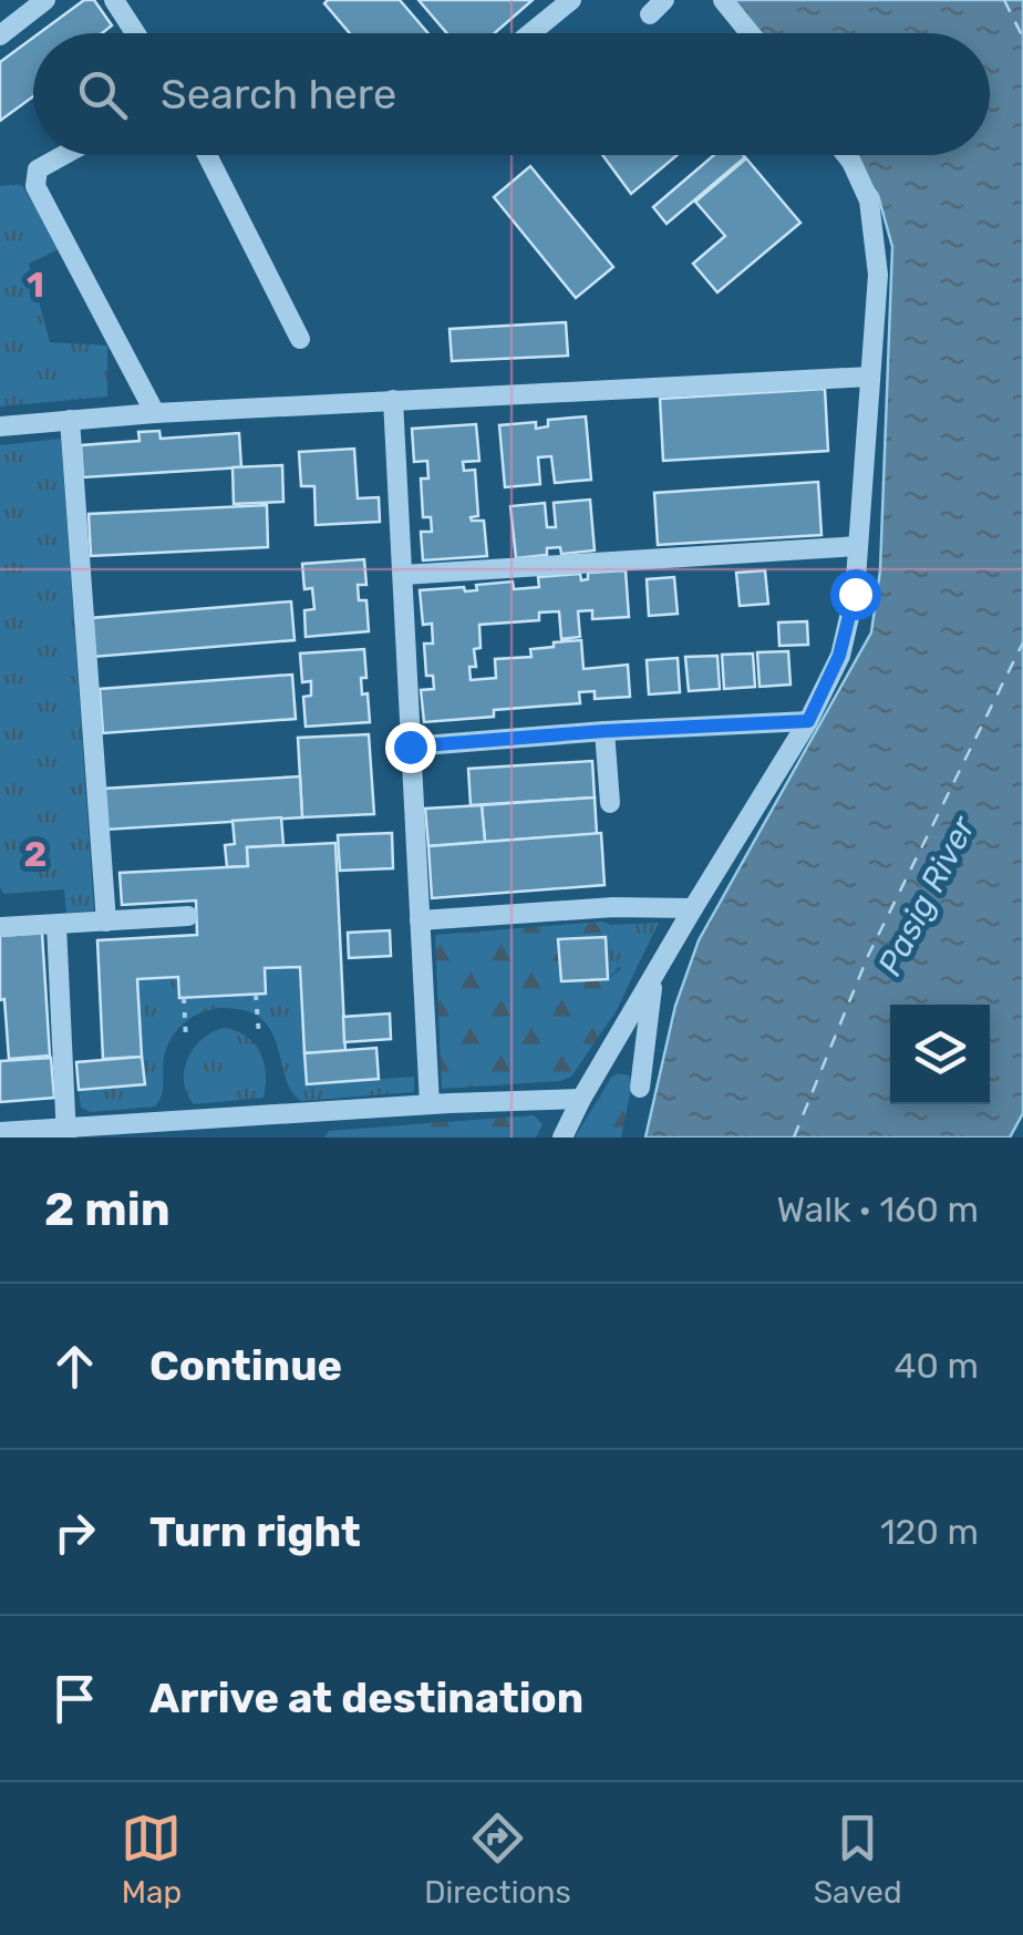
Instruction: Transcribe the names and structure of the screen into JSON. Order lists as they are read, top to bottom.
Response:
{
  "water": ["Pasig River"],
  "page": {
    "search": "Search here",
    "heading": ["2 min", "Walk · 160 m"],
    "list": [
      ["Continue", "40 m"],
      ["Turn right", "120 m"],
      "Arrive at destination"
    ],
    "nav": ["Map", "Directions", "Saved"]
  },
  "grid": {
    "rows": ["1", "2"]
  }
}
